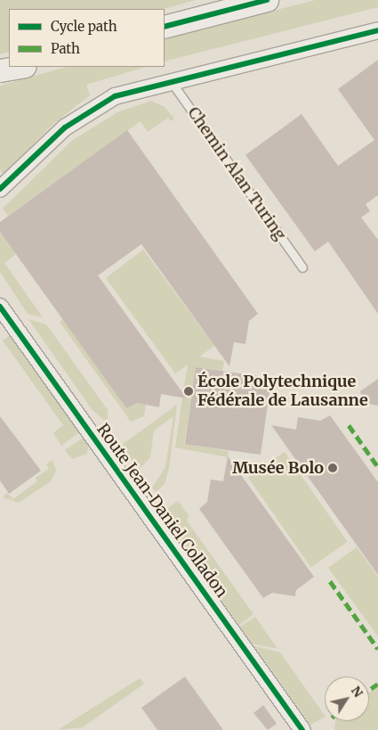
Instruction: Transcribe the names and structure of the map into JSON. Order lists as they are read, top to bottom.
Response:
{
  "streets": {
    "street": ["Route Jean-Daniel Colladon"],
    "lane": ["Chemin Alan Turing"]
  },
  "places": ["École Polytechnique Fédérale de Lausanne", "Musée Bolo"],
  "legend": ["Cycle path", "Path"],
  "north": "top right"
}
